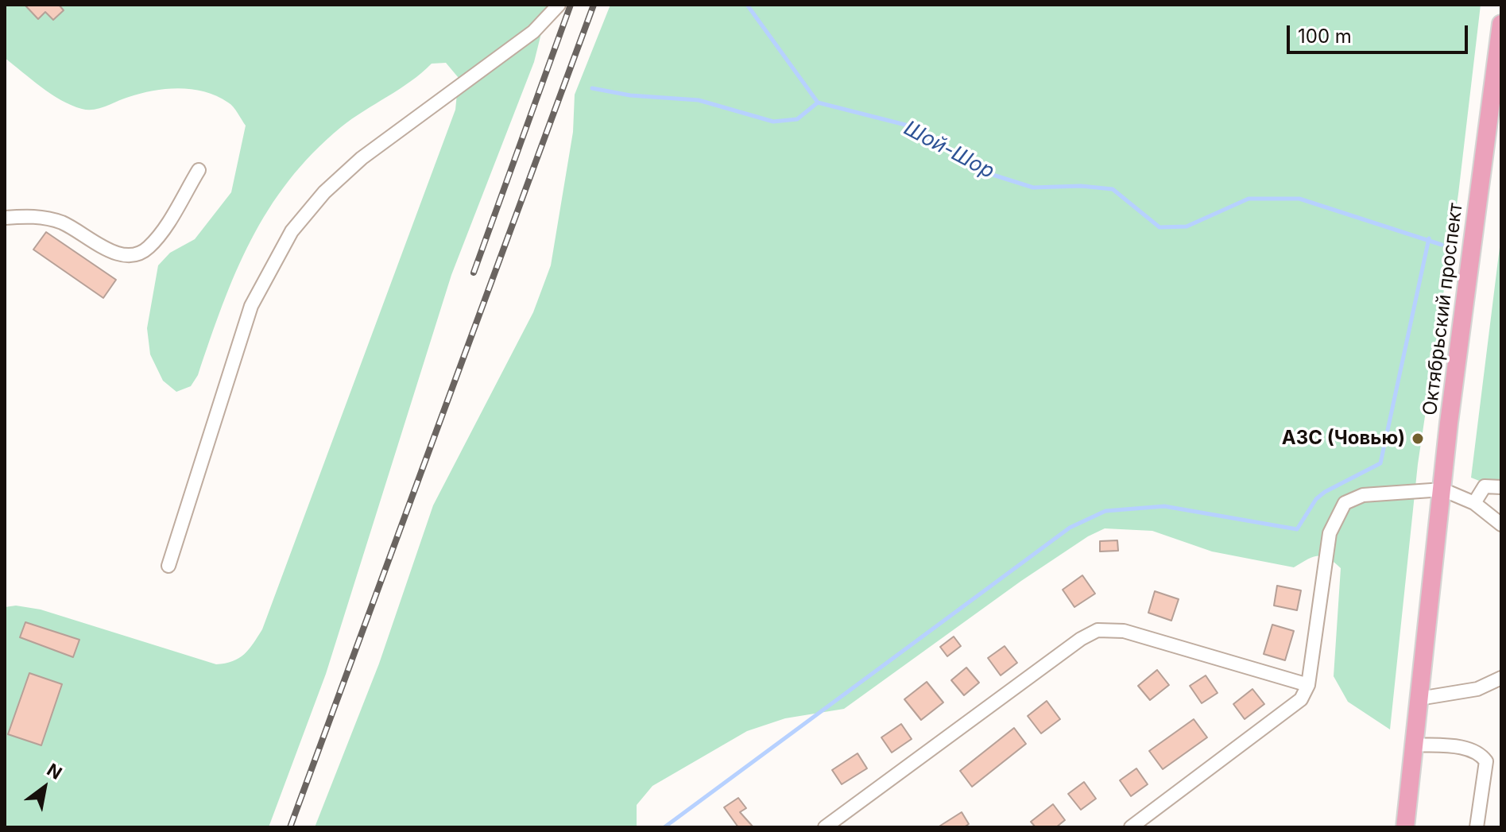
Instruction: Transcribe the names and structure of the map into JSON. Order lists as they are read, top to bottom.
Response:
{
  "streets": {
    "main road": ["Октябрьский проспект"]
  },
  "water": ["Шой-Шор"],
  "places": ["АЗС (Човью)"],
  "scale_bar": "100 m",
  "north": "top right"
}
